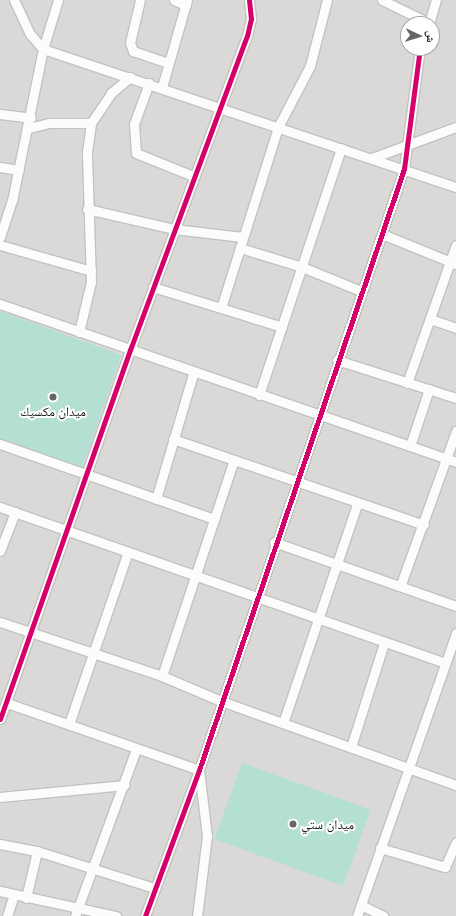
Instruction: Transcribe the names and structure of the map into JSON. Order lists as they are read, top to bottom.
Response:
{
  "places": ["ميدان مكسيك", "ميدان ستي"],
  "north": "right"
}
